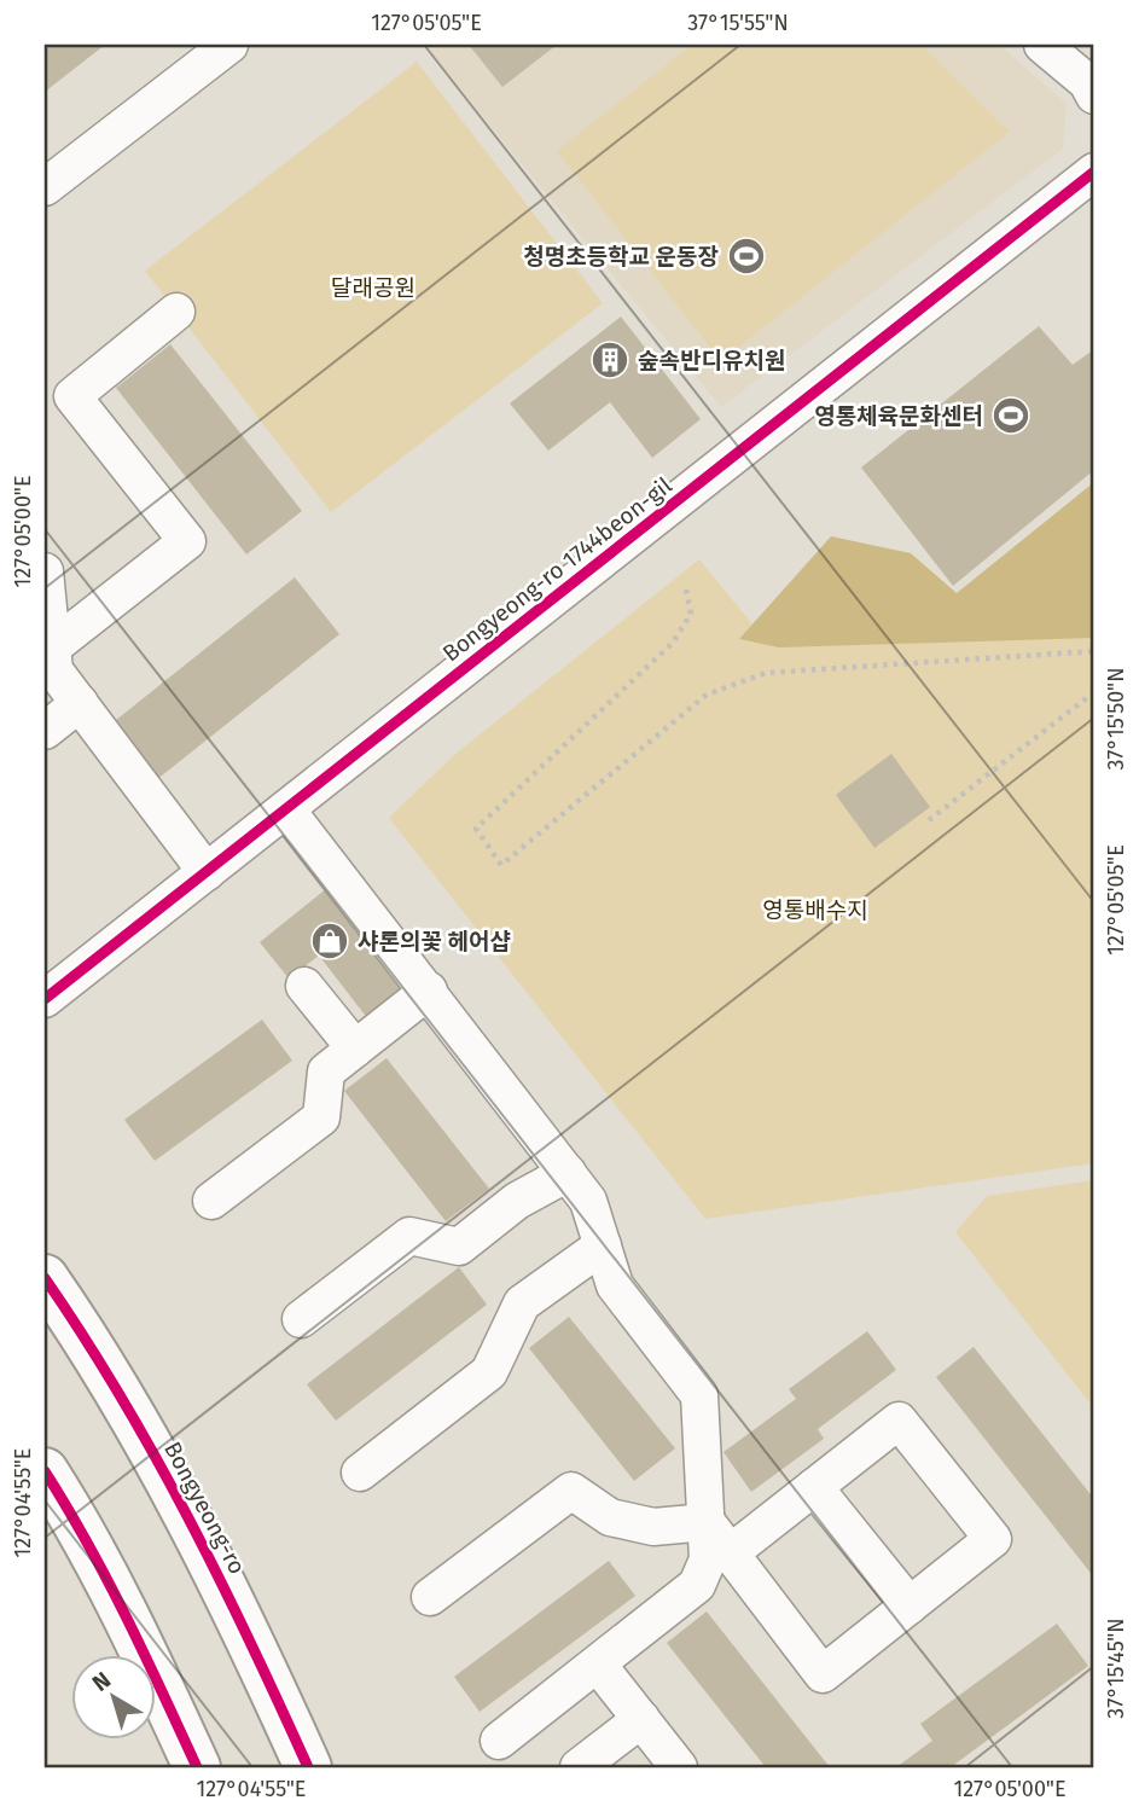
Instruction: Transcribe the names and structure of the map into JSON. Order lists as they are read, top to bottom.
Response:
{
  "streets": {
    "main road": ["Bongyeong-ro"],
    "street": ["Bongyeong-ro 1744beon-gil"]
  },
  "parks": ["달래공원", "영통배수지"],
  "places": {
    "sports": ["청명초등학교 운동장", "영통체육문화센터"],
    "building": ["숲속반디유치원"],
    "shop": ["샤론의꽃 헤어샵"]
  },
  "north": "top left",
  "coordinates": [
    "127°05'05\"E",
    "37°15'55\"N",
    "127°05'00\"E",
    "37°15'50\"N",
    "127°04'55\"E",
    "37°15'45\"N"
  ]
}
